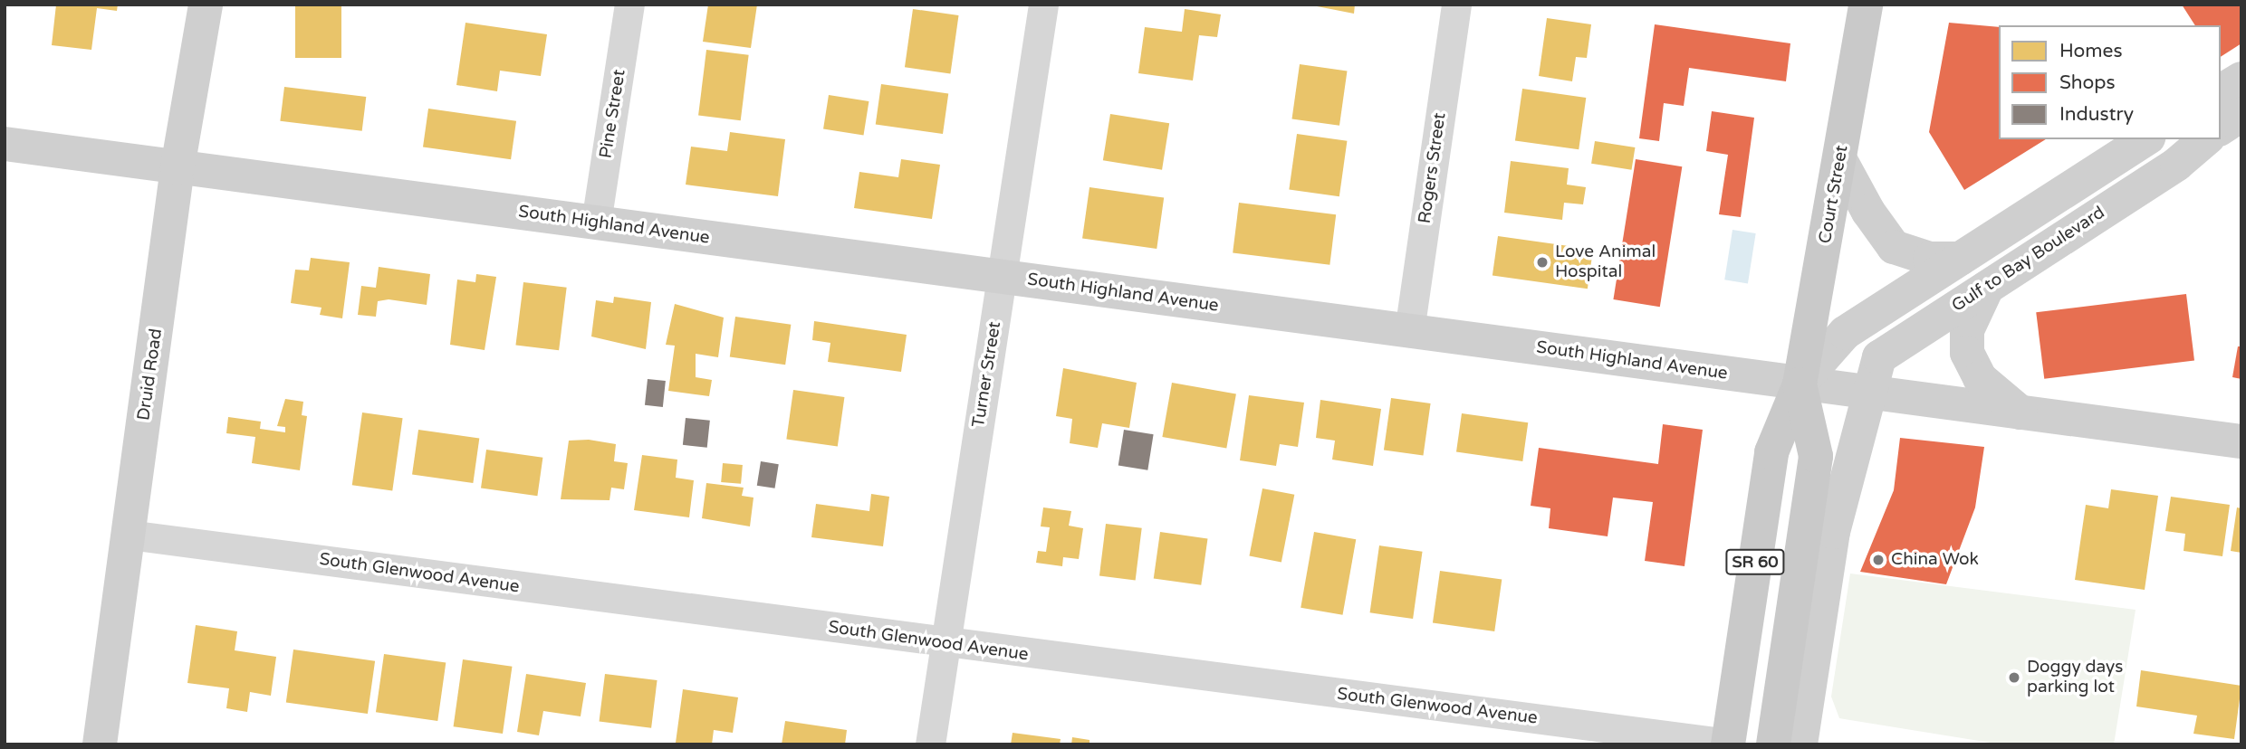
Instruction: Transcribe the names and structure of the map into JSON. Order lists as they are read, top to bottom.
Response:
{
  "streets": {
    "main road": ["Court Street", "SR 60"],
    "street": [
      "Pine Street",
      "Rogers Street",
      "South Highland Avenue",
      "Gulf to Bay Boulevard",
      "Druid Road",
      "Turner Street",
      "South Glenwood Avenue"
    ]
  },
  "crossings": [
    ["Pine Street", "South Highland Avenue"],
    ["Rogers Street", "South Highland Avenue"],
    ["Court Street", "South Highland Avenue"],
    ["Court Street", "SR 60"],
    ["South Highland Avenue", "Gulf to Bay Boulevard"],
    ["South Highland Avenue", "Druid Road"],
    ["South Highland Avenue", "Turner Street"],
    ["South Highland Avenue", "SR 60"],
    ["Druid Road", "South Glenwood Avenue"],
    ["Turner Street", "South Glenwood Avenue"],
    ["SR 60", "South Glenwood Avenue"]
  ],
  "places": ["Love Animal Hospital", "China Wok", "Doggy days parking lot"],
  "legend": ["Homes", "Shops", "Industry"]
}
